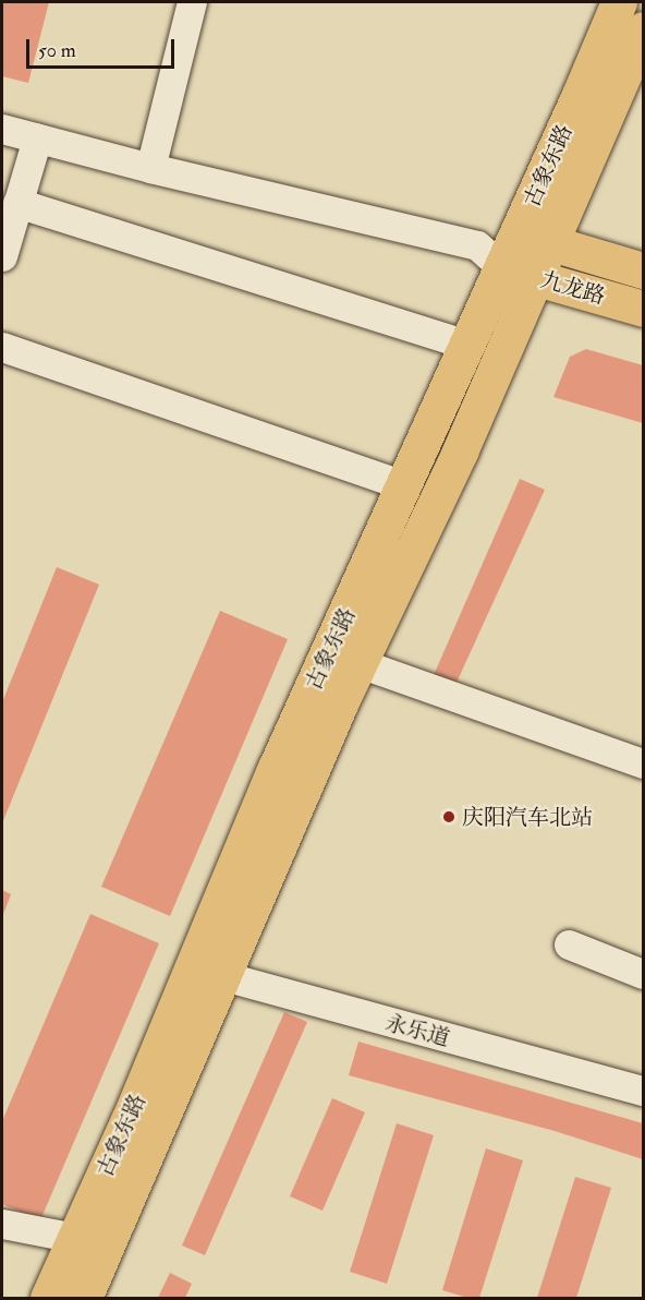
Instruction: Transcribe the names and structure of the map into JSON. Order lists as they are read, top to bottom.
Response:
{
  "streets": {
    "main road": ["古象东路", "九龙路"],
    "street": ["永乐道"]
  },
  "crossings": [
    ["古象东路", "九龙路"],
    ["古象东路", "永乐道"]
  ],
  "places": ["庆阳汽车北站"],
  "scale_bar": "50 m"
}
